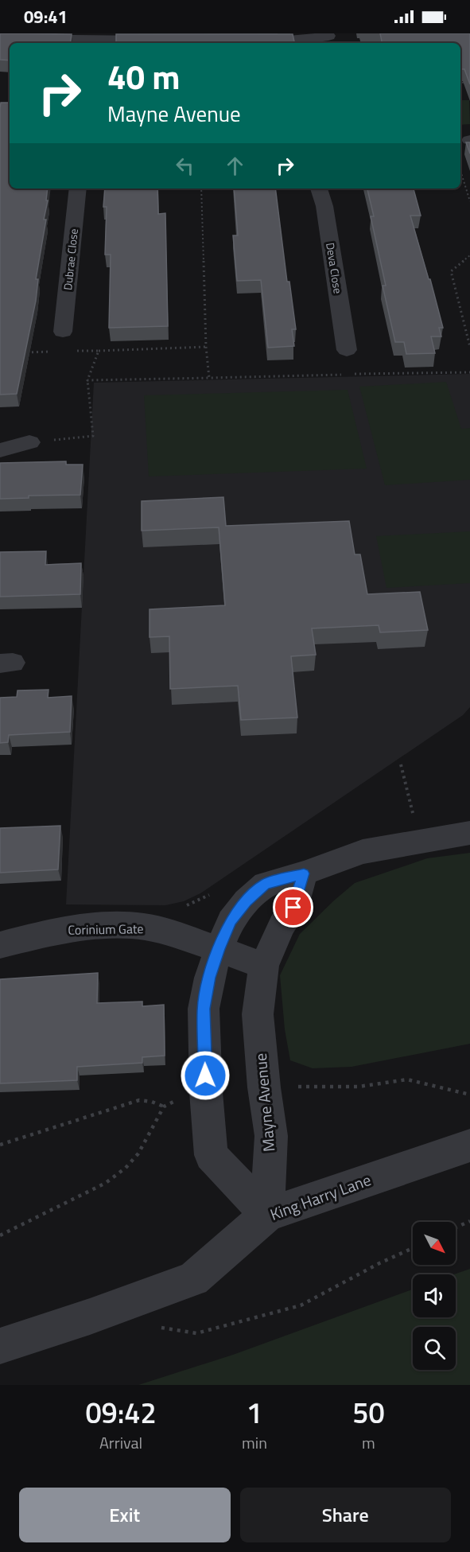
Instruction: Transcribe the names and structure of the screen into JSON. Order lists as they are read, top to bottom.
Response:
{
  "streets": {
    "street": [
      "Dubrae Close",
      "Deva Close",
      "Corinium Gate",
      "Mayne Avenue",
      "King Harry Lane"
    ]
  },
  "crossings": [
    ["Corinium Gate", "Mayne Avenue"],
    ["Mayne Avenue", "King Harry Lane"]
  ],
  "north": "bottom right",
  "page": {
    "status": "09:41",
    "turn": ["40 m", "Mayne Avenue"],
    "eta": [
      "09:42",
      "Arrival",
      "1",
      "min",
      "50",
      "m"
    ],
    "buttons": ["Exit", "Share"]
  }
}
